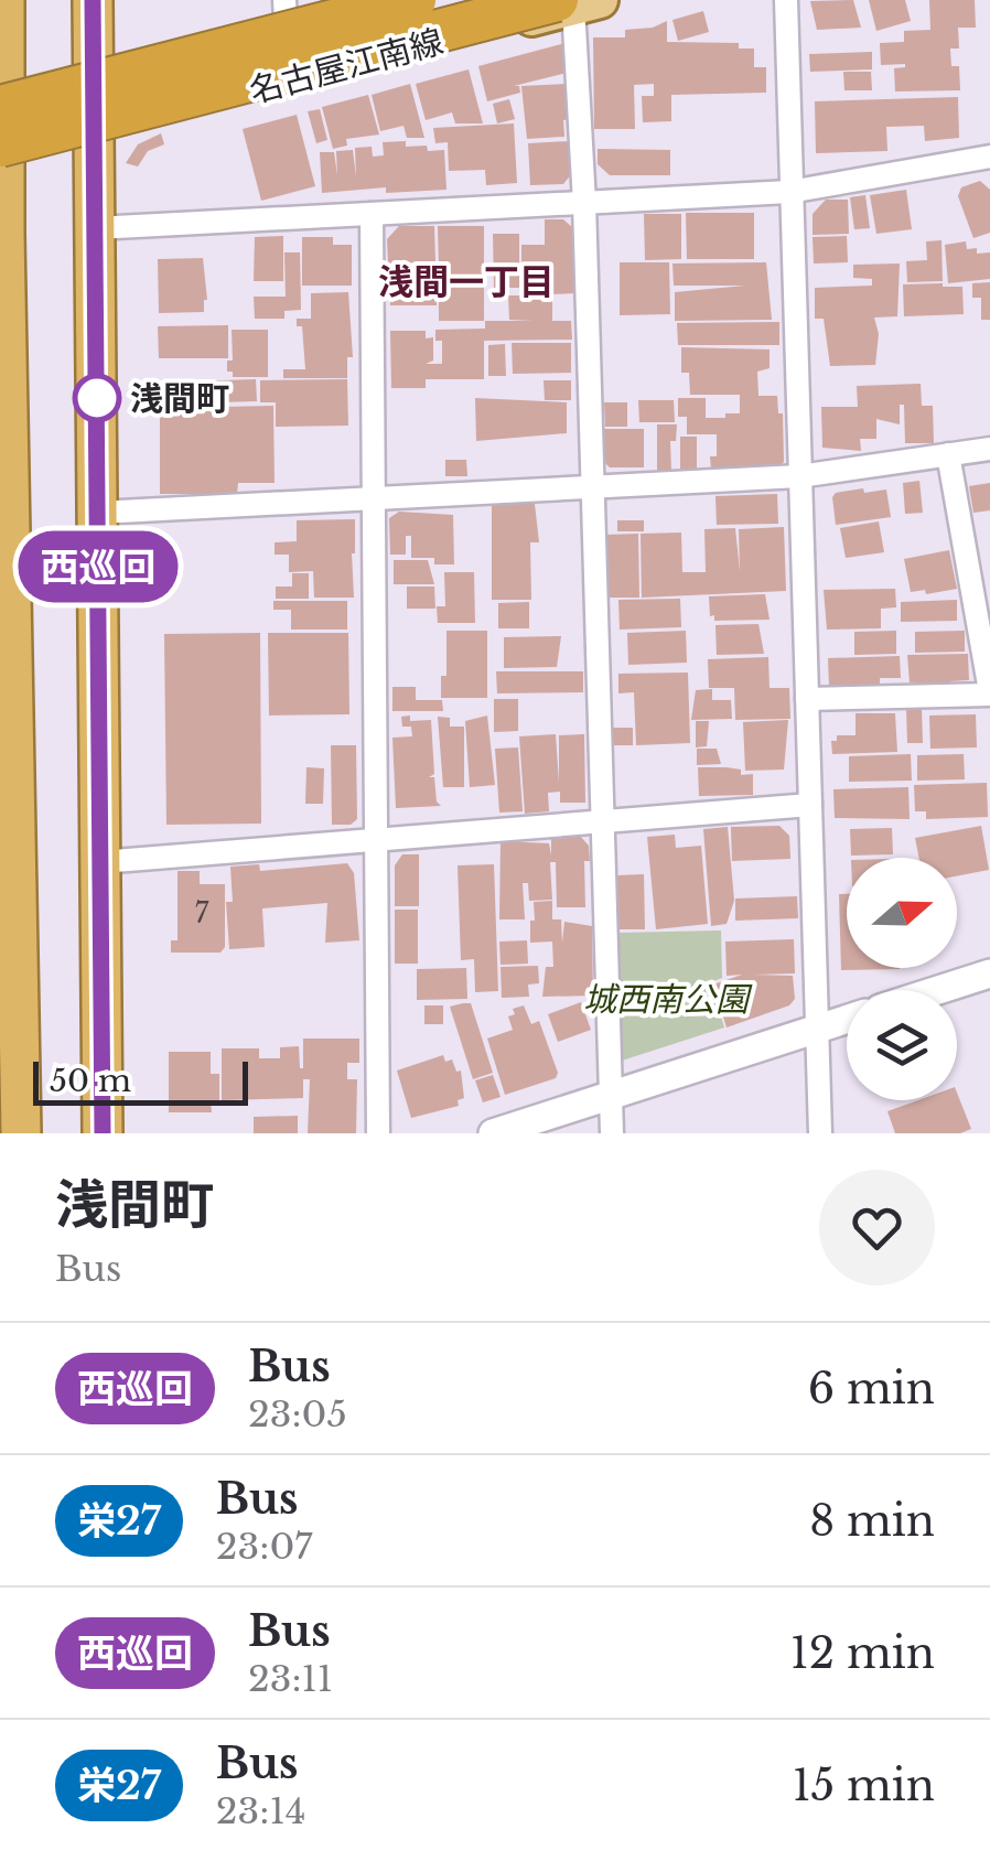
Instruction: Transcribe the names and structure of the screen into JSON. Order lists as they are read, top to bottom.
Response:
{
  "streets": {
    "main road": ["名古屋江南線"]
  },
  "districts": ["浅間一丁目"],
  "parks": ["城西南公園"],
  "places": ["浅間町"],
  "lines": ["bus line 西巡回"],
  "house_numbers": ["7"],
  "scale_bar": "50 m",
  "north": "right",
  "page": {
    "on_map": "西巡回",
    "scale": "50 m",
    "heading": ["浅間町", "Bus"],
    "list": [
      {
        "mark": "西巡回",
        "name": "Bus",
        "note": "23:05",
        "value": "6 min"
      },
      {
        "mark": "栄27",
        "name": "Bus",
        "note": "23:07",
        "value": "8 min"
      },
      {
        "mark": "西巡回",
        "name": "Bus",
        "note": "23:11",
        "value": "12 min"
      },
      {
        "mark": "栄27",
        "name": "Bus",
        "note": "23:14",
        "value": "15 min"
      }
    ]
  }
}
